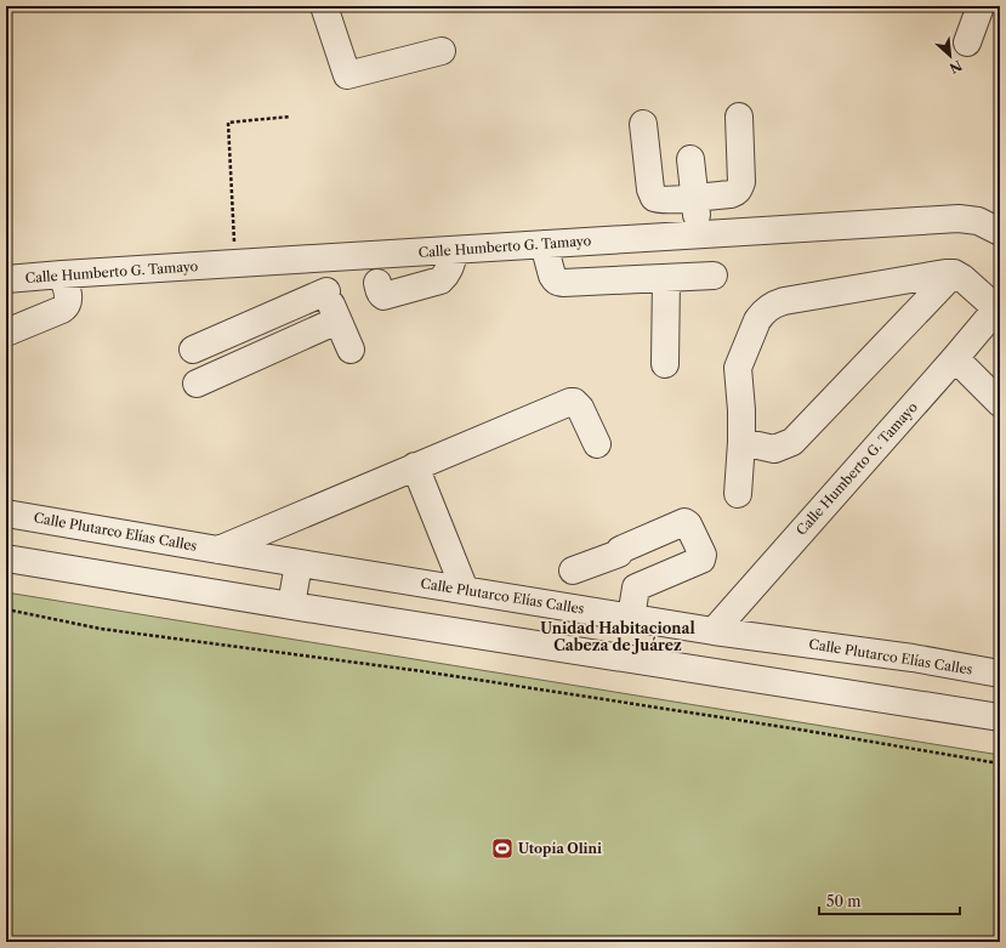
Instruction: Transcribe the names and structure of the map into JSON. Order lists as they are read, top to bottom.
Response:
{
  "streets": {
    "street": ["Calle Humberto G. Tamayo", "Calle Plutarco Elías Calles"]
  },
  "crossings": [
    ["Calle Humberto G. Tamayo", "Calle Plutarco Elías Calles"]
  ],
  "districts": ["Unidad Habitacional Cabeza de Juárez"],
  "places": {
    "sports": ["Utopía Olini"]
  },
  "scale_bar": "50 m",
  "north": "bottom right"
}
